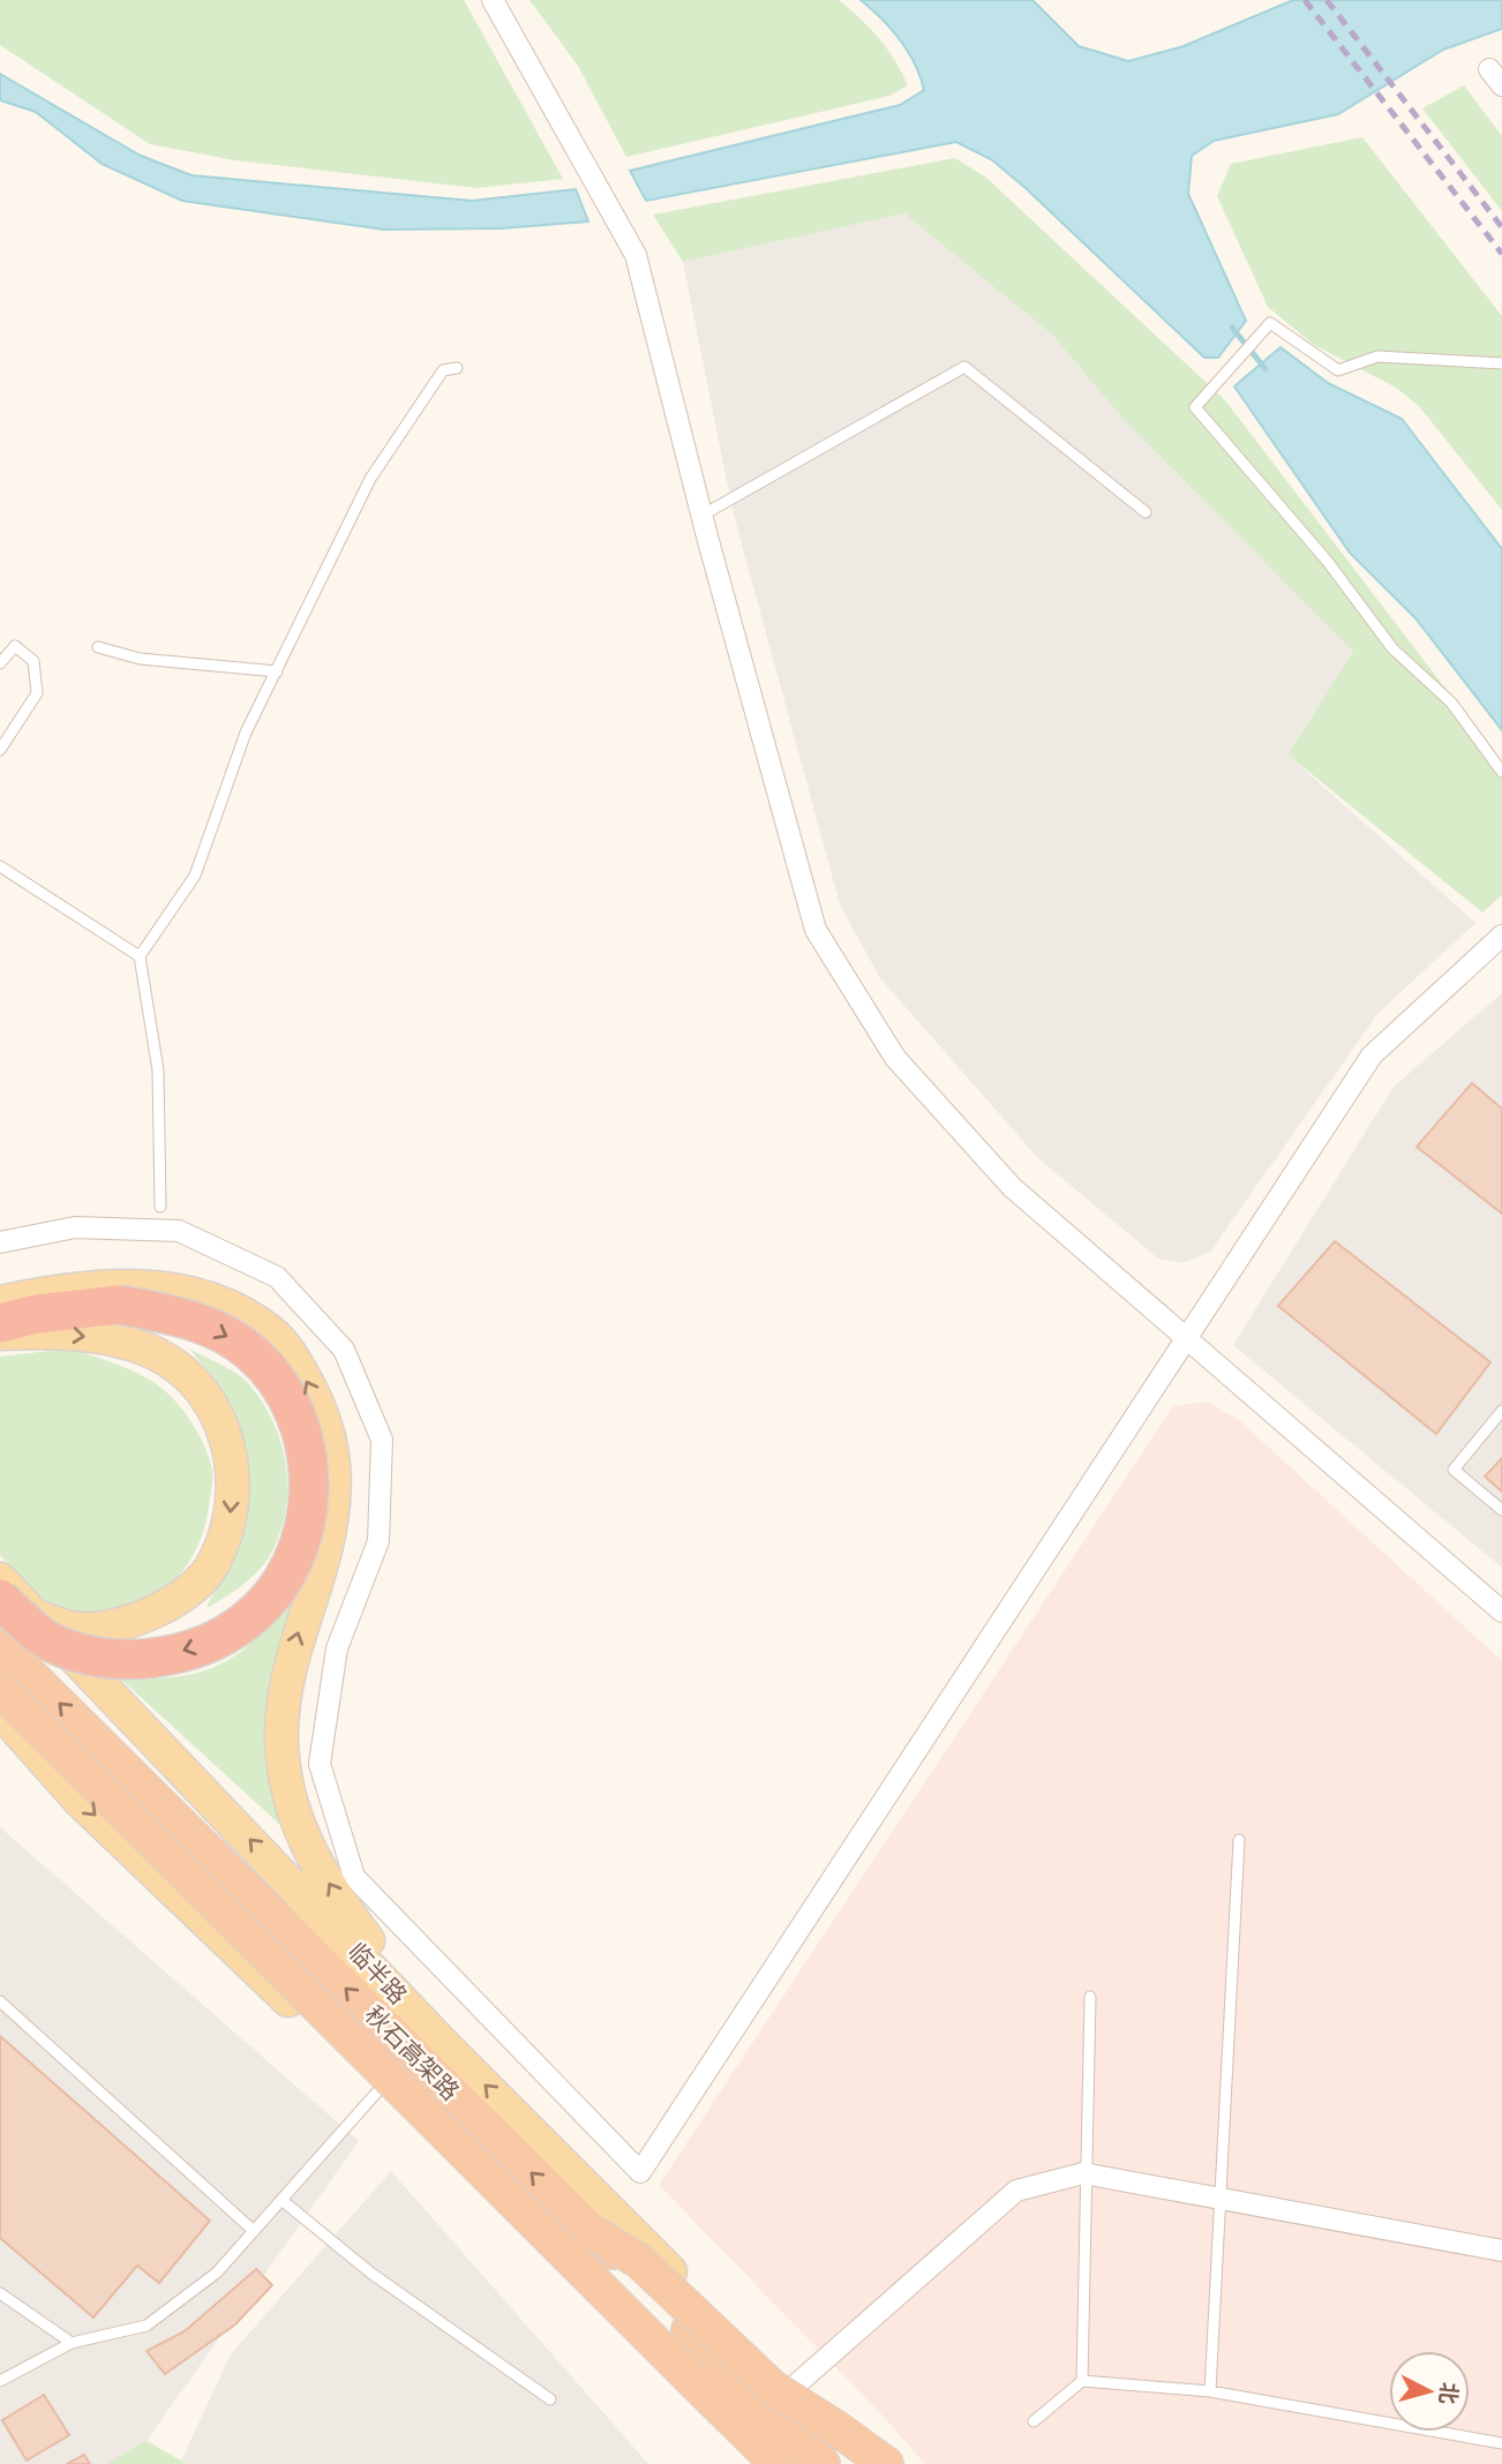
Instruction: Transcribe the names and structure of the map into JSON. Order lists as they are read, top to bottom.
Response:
{
  "streets": {
    "highway": ["秋石高架路"],
    "main road": ["临半路"]
  },
  "north": "right"
}
